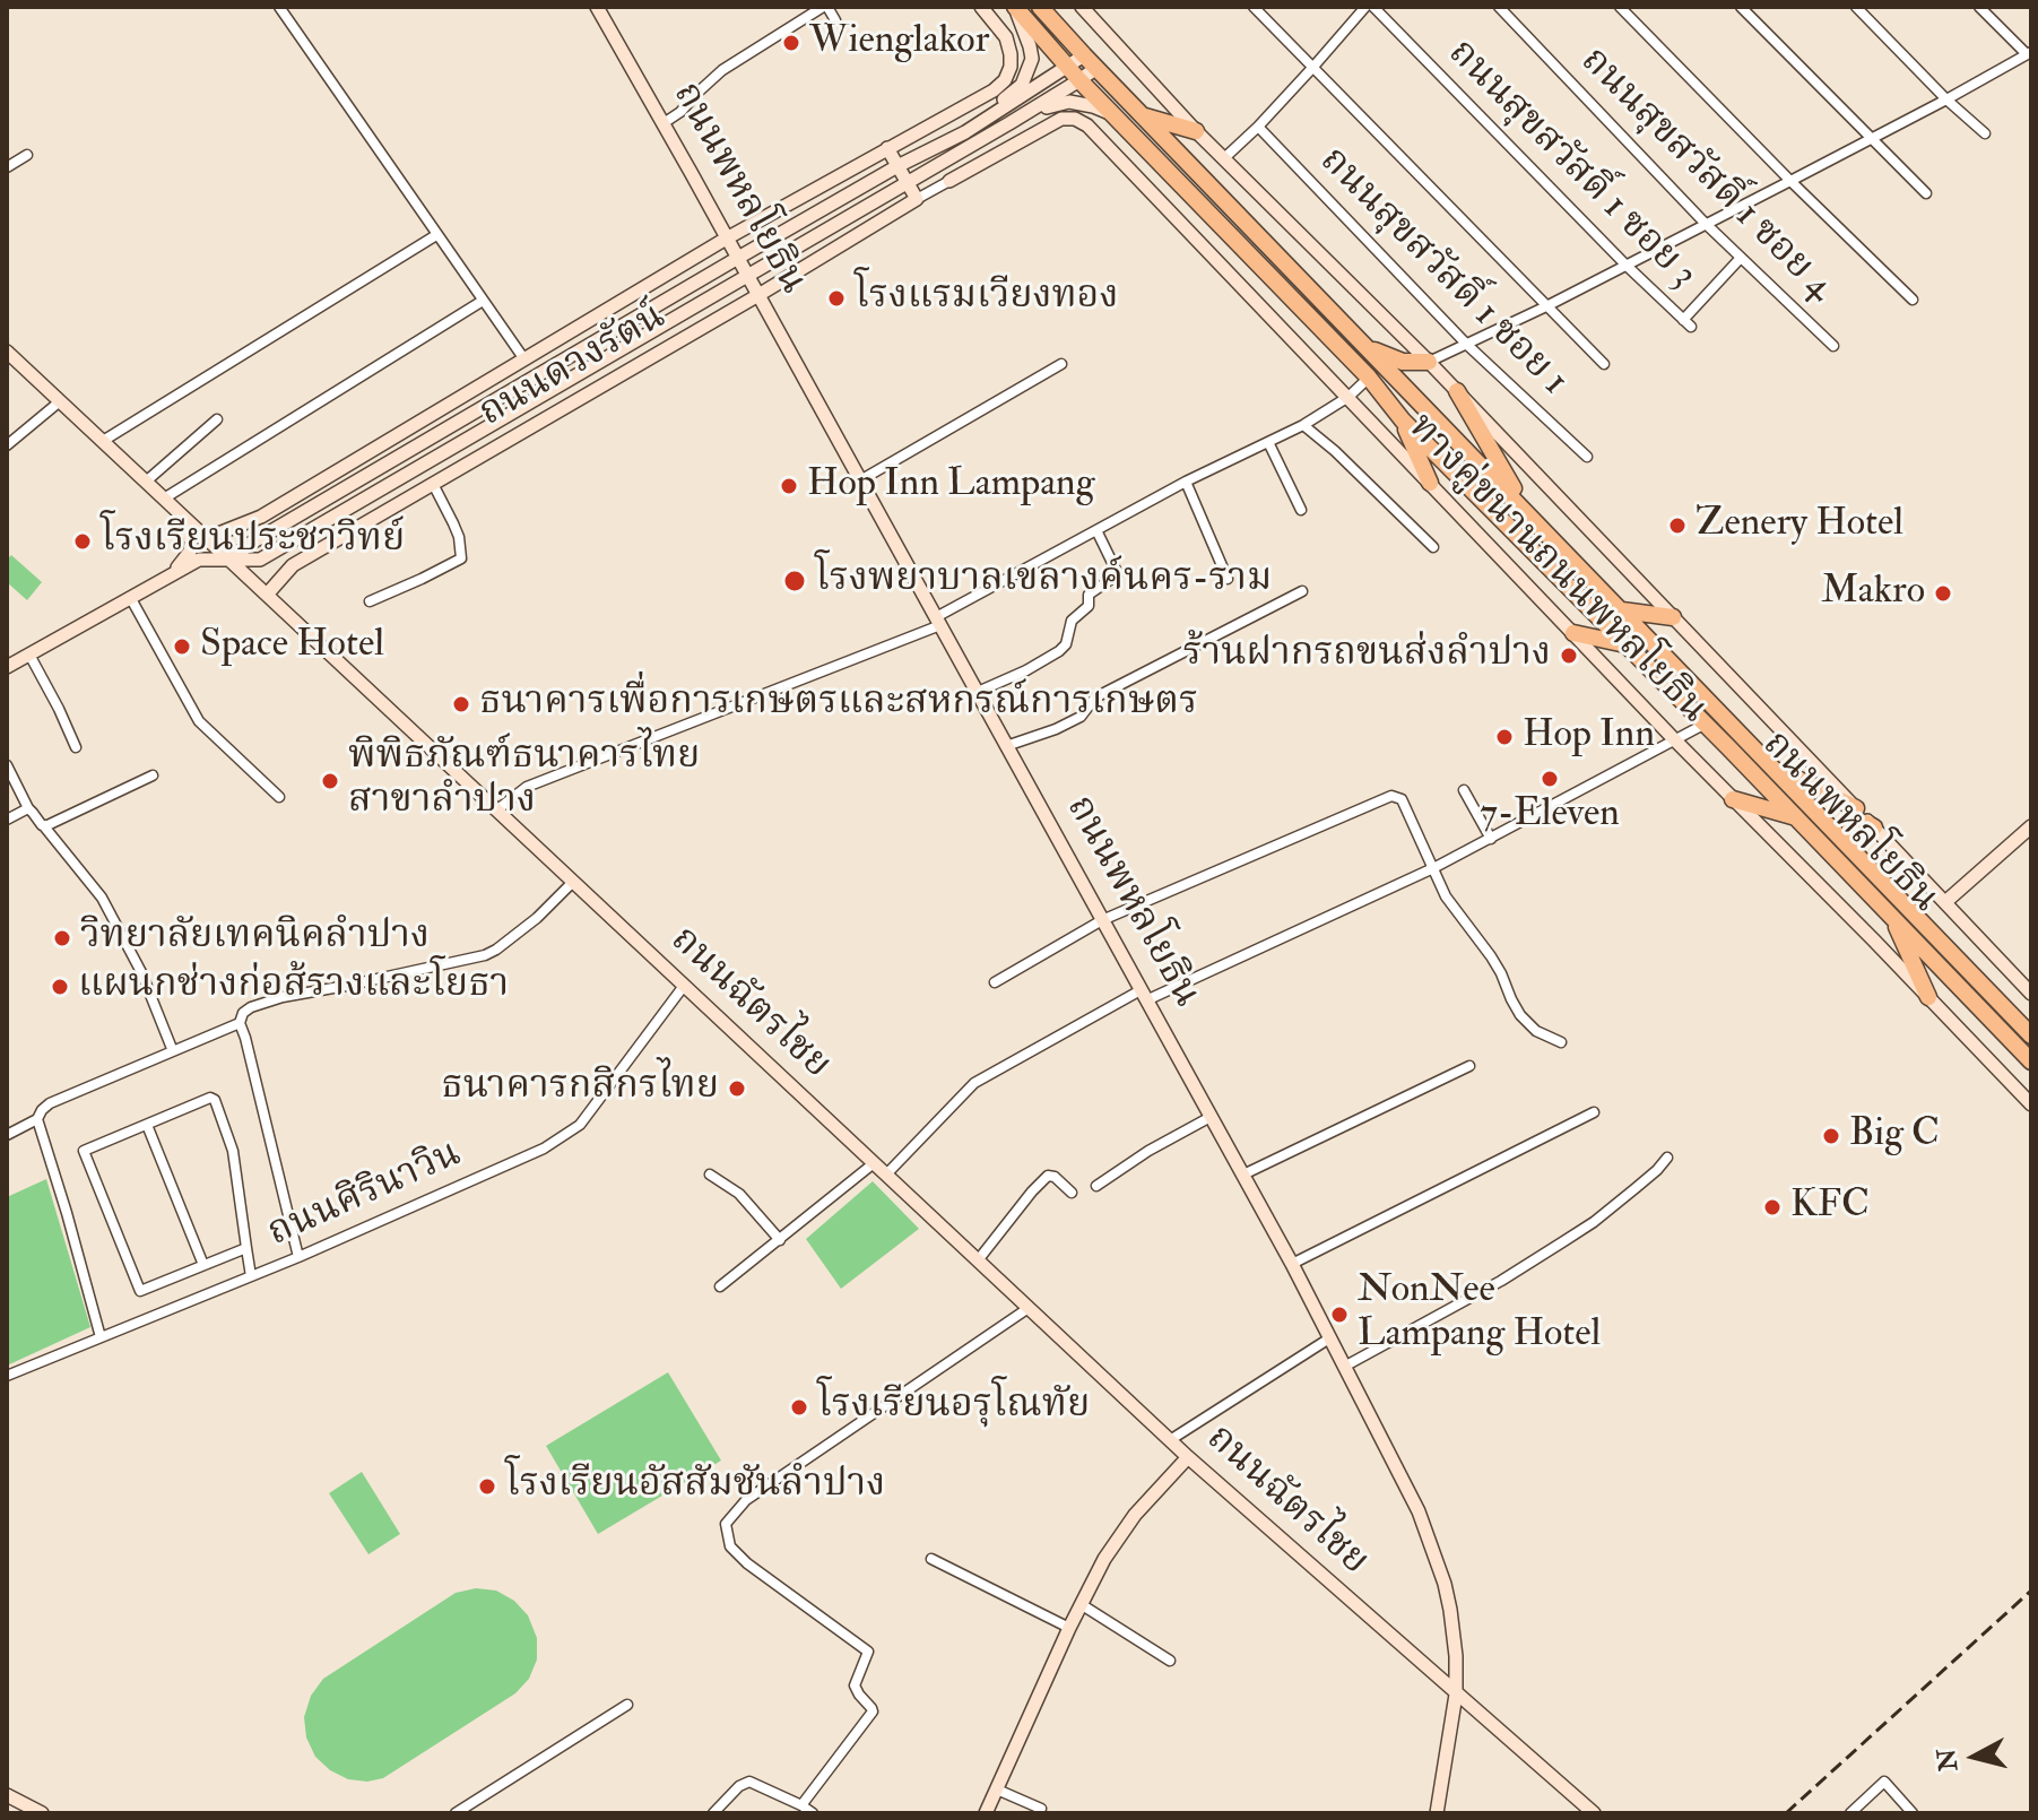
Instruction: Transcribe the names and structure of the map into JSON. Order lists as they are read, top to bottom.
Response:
{
  "streets": {
    "highway": ["ถนนพหลโยธิน"],
    "main road": ["ถนนดวงรัตน์", "ทางคู่ขนานถนนพหลโยธิน", "ถนนฉัตรไชย"],
    "street": [
      "ถนนสุขสวัสดิ์ 1 ซอย 3",
      "ถนนสุขสวัสดิ์ 1 ซอย 4",
      "ถนนสุขสวัสดิ์ 1 ซอย 1",
      "ถนนศิรินาวิน"
    ]
  },
  "crossings": [
    ["ถนนสุขสวัสดิ์ 1 ซอย 3", "ถนนสุขสวัสดิ์ 1 ซอย 4"],
    ["ถนนพหลโยธิน", "ถนนดวงรัตน์"],
    ["ถนนพหลโยธิน", "ถนนฉัตรไชย"],
    ["ถนนดวงรัตน์", "ถนนฉัตรไชย"],
    ["ถนนฉัตรไชย", "ถนนศิรินาวิน"]
  ],
  "places": [
    "Wienglakor",
    "โรงแรมเวียงทอง",
    "Hop Inn Lampang",
    "Zenery Hotel",
    "โรงเรียนประชาวิทย์",
    "โรงพยาบาลเขลางค์นคร-ราม",
    "Makro",
    "Space Hotel",
    "ร้านฝากรถขนส่งลำปาง",
    "ธนาคารเพื่อการเกษตรและสหกรณ์การเกษตร",
    "Hop Inn",
    "7-Eleven",
    "พิพิธภัณฑ์ธนาคารไทย สาขาลำปาง",
    "วิทยาลัยเทคนิคลำปาง",
    "แผนกช่างก่อส้รางและโยธา",
    "ธนาคารกสิกรไทย",
    "Big C",
    "KFC",
    "NonNee Lampang Hotel",
    "โรงเรียนอรุโณทัย",
    "โรงเรียนอัสสัมชันลำปาง"
  ],
  "north": "left"
}
